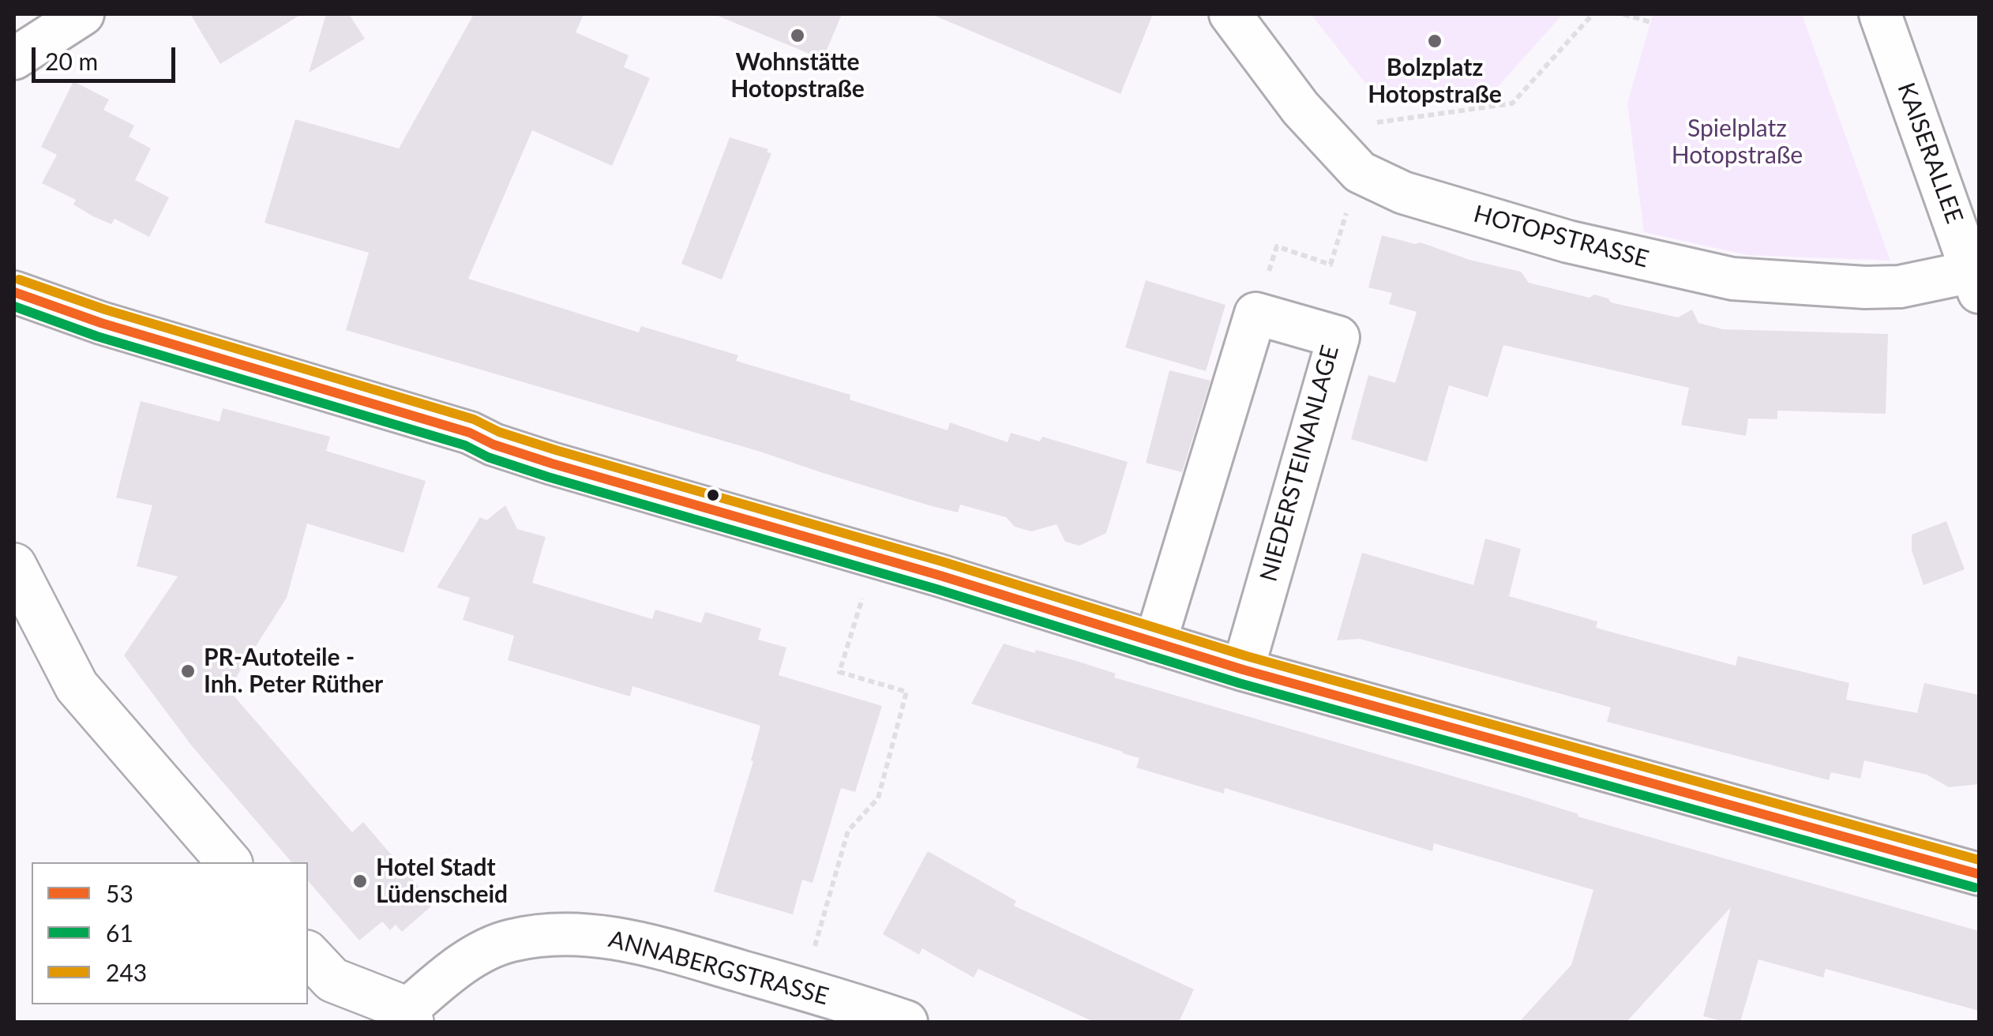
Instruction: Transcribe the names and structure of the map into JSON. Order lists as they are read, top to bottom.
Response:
{
  "streets": {
    "street": [
      "KAISERALLEE",
      "HOTOPSTRASSE",
      "NIEDERSTEINANLAGE",
      "ANNABERGSTRASSE"
    ]
  },
  "crossings": [
    ["KAISERALLEE", "HOTOPSTRASSE"]
  ],
  "parks": ["Spielplatz Hotopstraße"],
  "places": [
    "Wohnstätte Hotopstraße",
    "Bolzplatz Hotopstraße",
    "PR-Autoteile - Inh. Peter Rüther",
    "Hotel Stadt Lüdenscheid"
  ],
  "lines": ["transit line 243", "transit line 53", "transit line 61"],
  "legend": ["53", "61", "243"],
  "scale_bar": "20 m"
}
